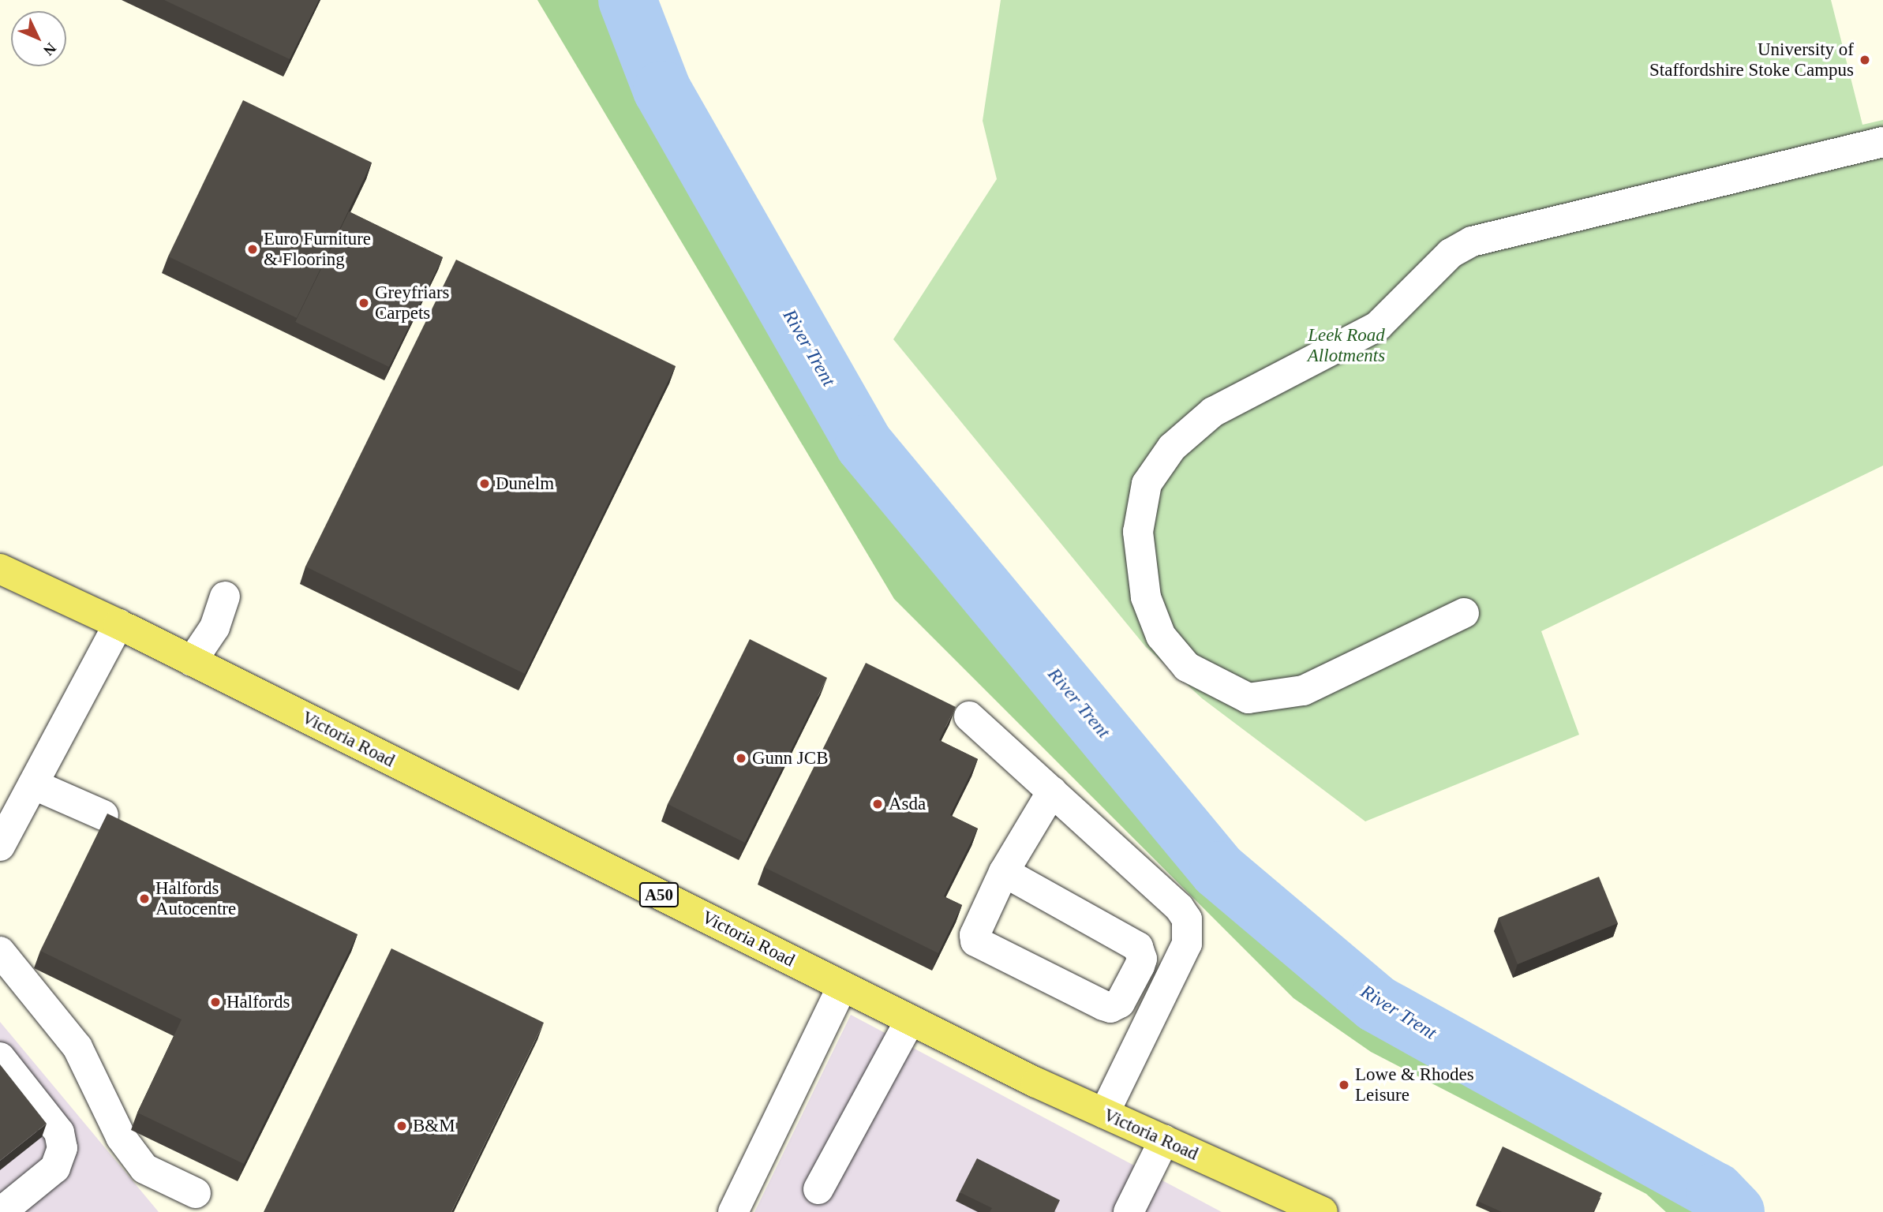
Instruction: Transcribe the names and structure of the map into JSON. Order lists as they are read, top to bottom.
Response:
{
  "streets": {
    "main road": ["Victoria Road", "A50"]
  },
  "water": ["River Trent"],
  "parks": ["Leek Road Allotments"],
  "places": [
    "University of Staffordshire Stoke Campus",
    "Euro Furniture & Flooring",
    "Greyfriars Carpets",
    "Dunelm",
    "Gunn JCB",
    "Asda",
    "Halfords Autocentre",
    "Halfords",
    "Lowe & Rhodes Leisure",
    "B&M"
  ],
  "north": "bottom right"
}
